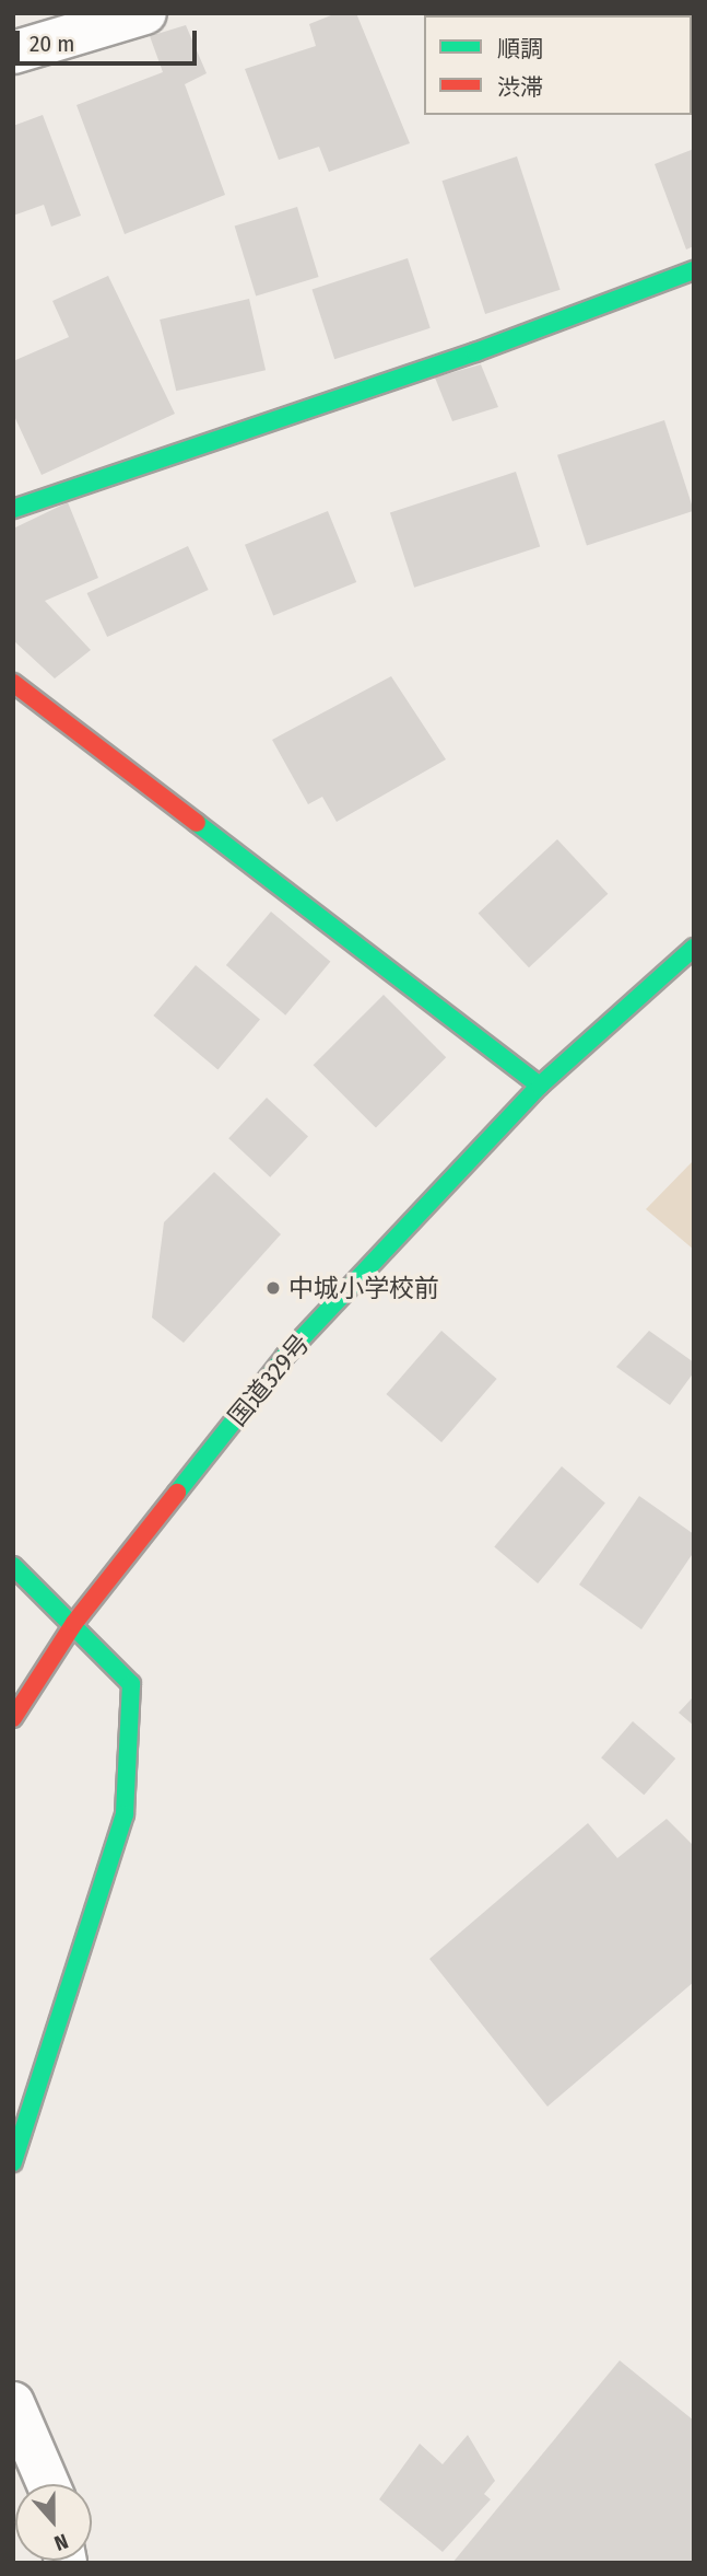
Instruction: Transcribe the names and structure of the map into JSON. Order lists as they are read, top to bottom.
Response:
{
  "streets": {
    "main road": ["国道329号"]
  },
  "places": ["中城小学校前"],
  "legend": ["順調", "渋滞"],
  "scale_bar": "20 m",
  "north": "bottom"
}
